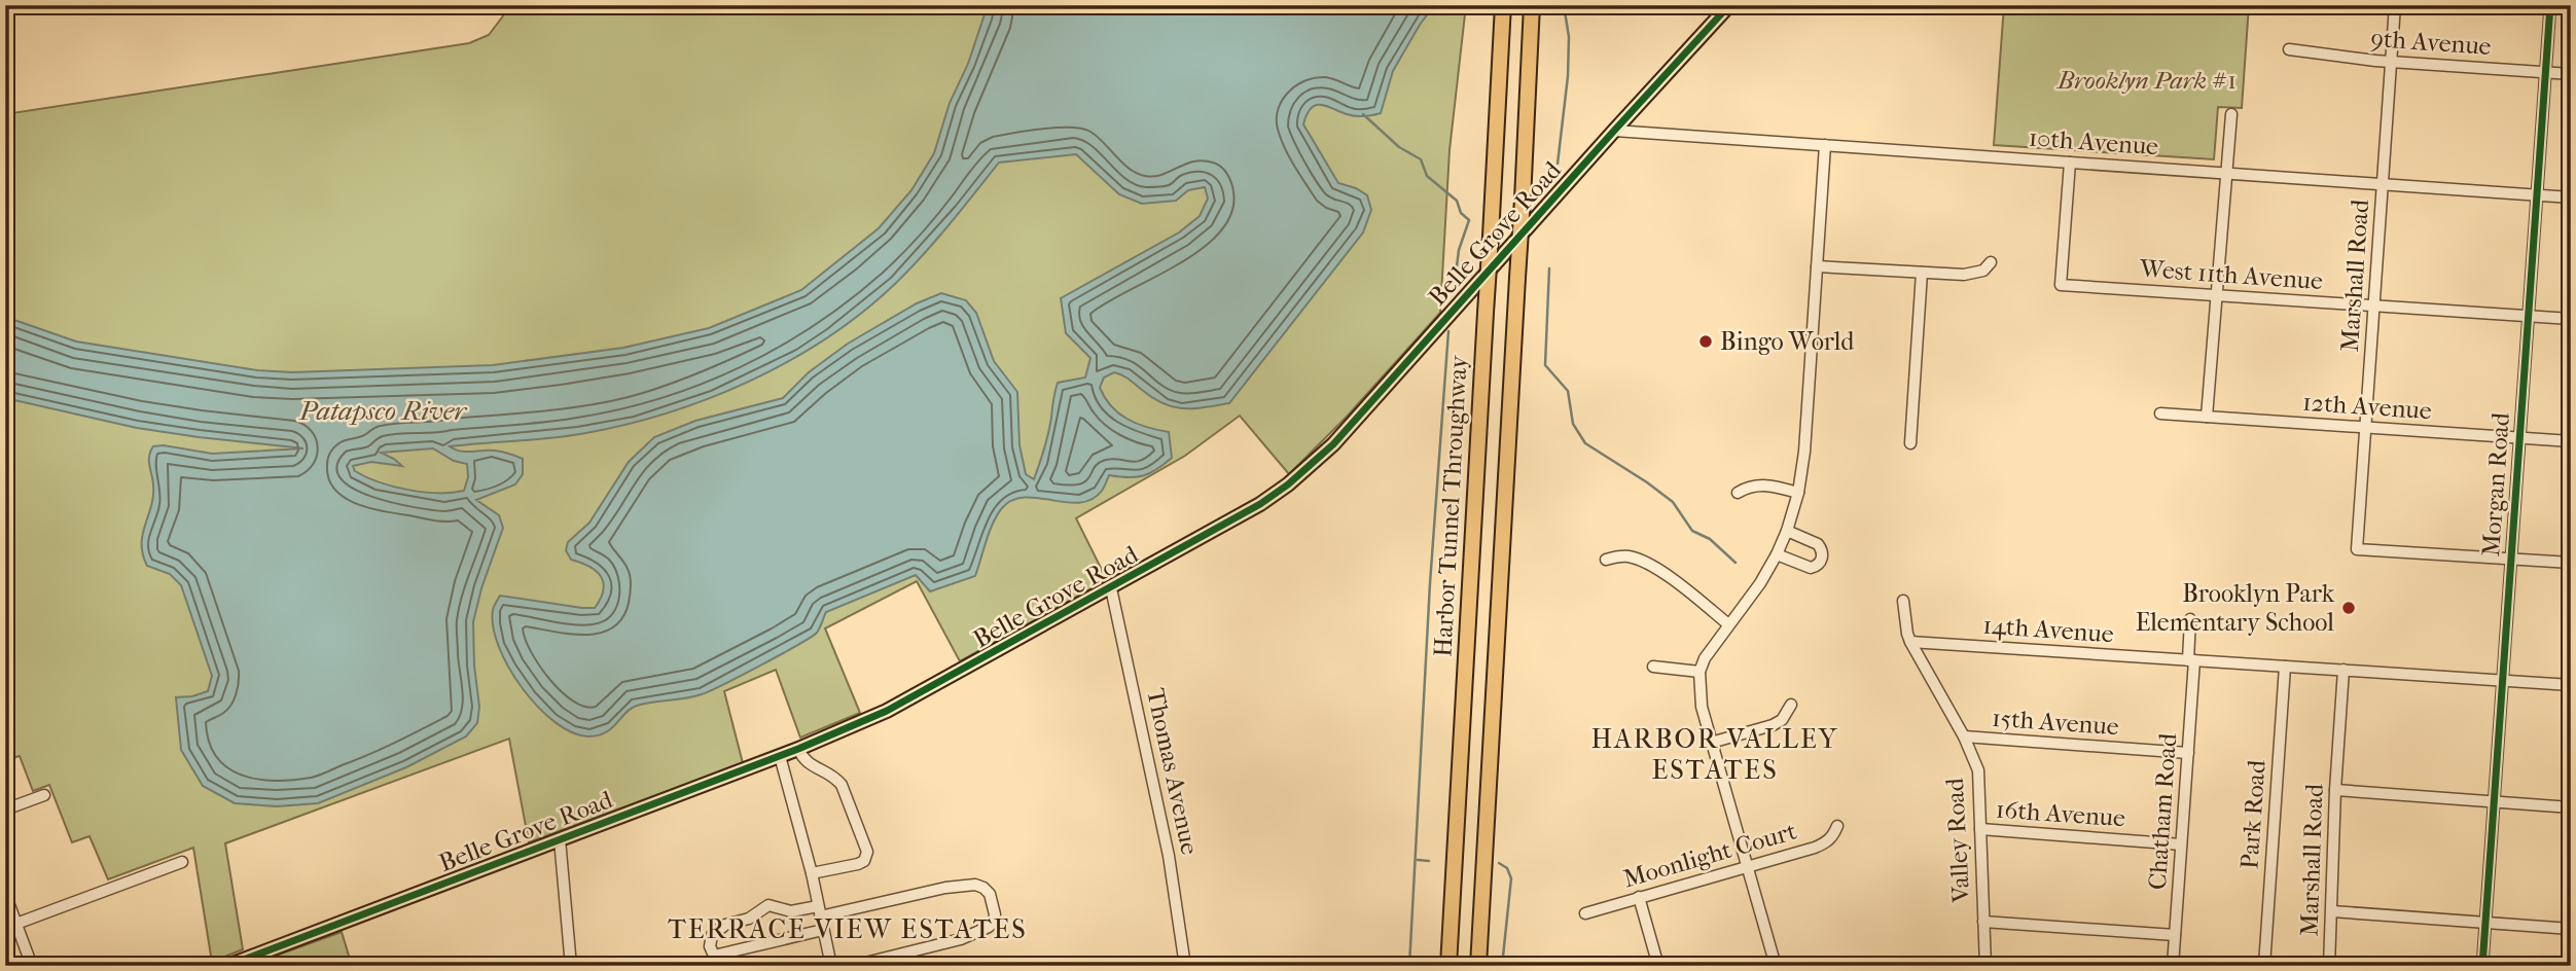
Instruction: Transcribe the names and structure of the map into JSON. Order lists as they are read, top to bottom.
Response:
{
  "streets": {
    "highway": ["Harbor Tunnel Throughway"],
    "main road": ["Belle Grove Road"],
    "street": [
      "9th Avenue",
      "10th Avenue",
      "West 11th Avenue",
      "Marshall Road",
      "12th Avenue",
      "Morgan Road",
      "14th Avenue",
      "15th Avenue",
      "Thomas Avenue",
      "Chatham Road",
      "16th Avenue",
      "Park Road",
      "Valley Road",
      "Moonlight Court"
    ]
  },
  "crossings": [
    ["9th Avenue", "Marshall Road"],
    ["9th Avenue", "Morgan Road"],
    ["10th Avenue", "Belle Grove Road"],
    ["10th Avenue", "West 11th Avenue"],
    ["10th Avenue", "Marshall Road"],
    ["10th Avenue", "Morgan Road"],
    ["Belle Grove Road", "Thomas Avenue"],
    ["West 11th Avenue", "Marshall Road"],
    ["West 11th Avenue", "Morgan Road"],
    ["Marshall Road", "12th Avenue"],
    ["Marshall Road", "Morgan Road"],
    ["Marshall Road", "14th Avenue"],
    ["12th Avenue", "Morgan Road"],
    ["Morgan Road", "14th Avenue"],
    ["14th Avenue", "Chatham Road"],
    ["14th Avenue", "Park Road"],
    ["14th Avenue", "Valley Road"],
    ["15th Avenue", "Chatham Road"],
    ["15th Avenue", "Valley Road"],
    ["Chatham Road", "16th Avenue"],
    ["16th Avenue", "Valley Road"]
  ],
  "districts": ["HARBOR VALLEY ESTATES", "TERRACE VIEW ESTATES"],
  "water": ["Patapsco River"],
  "parks": ["Brooklyn Park #1"],
  "places": ["Bingo World", "Brooklyn Park Elementary School"]
}
